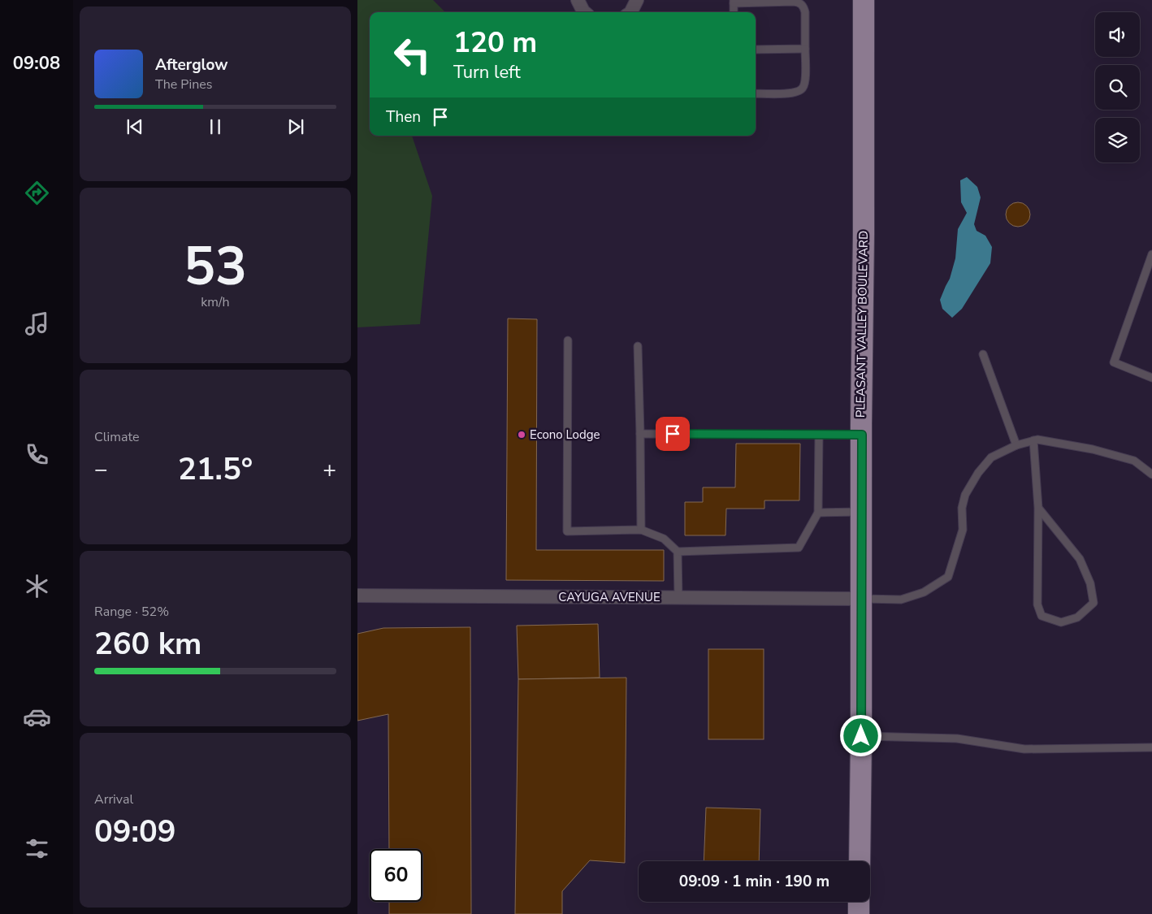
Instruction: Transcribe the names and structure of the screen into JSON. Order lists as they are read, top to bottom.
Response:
{
  "streets": {
    "main road": ["PLEASANT VALLEY BOULEVARD"],
    "street": ["CAYUGA AVENUE"]
  },
  "crossings": [
    ["PLEASANT VALLEY BOULEVARD", "CAYUGA AVENUE"]
  ],
  "places": ["Econo Lodge"],
  "page": {
    "tabs": "09:08",
    "turn": ["120 m", "Turn left"],
    "song": ["Afterglow", "The Pines"],
    "then": "Then",
    "tile": [
      ["53", "km/h"],
      "Climate",
      ["Range · 52%", "260 km"],
      ["Arrival", "09:09"]
    ],
    "heat": ["−", "21.5°", "+"],
    "limit": "60",
    "trip": "09:09 · 1 min · 190 m"
  }
}
